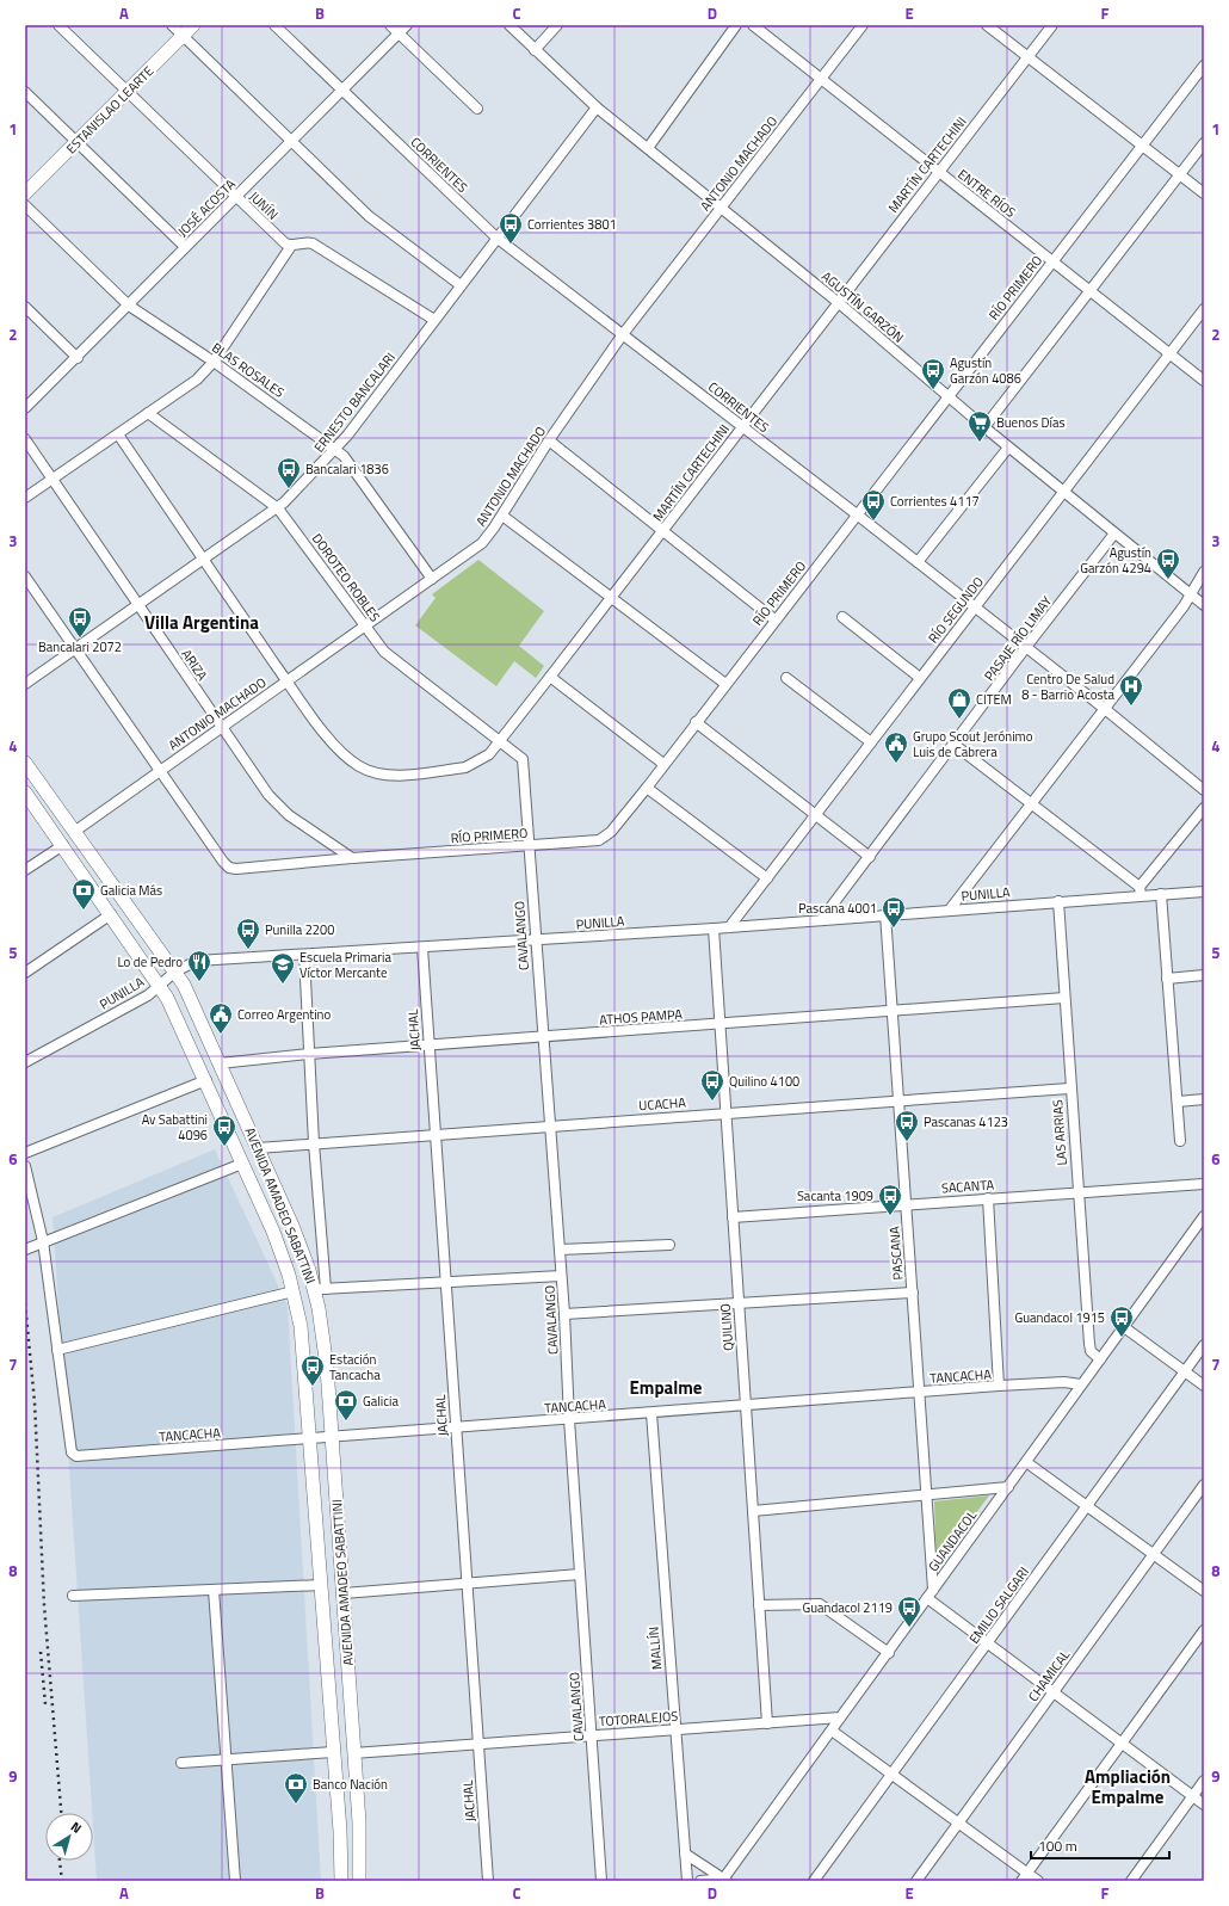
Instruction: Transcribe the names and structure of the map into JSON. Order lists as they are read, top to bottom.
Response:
{
  "streets": {
    "main road": ["ESTANISLAO LEARTE", "AVENIDA AMADEO SABATTINI"],
    "street": [
      "ANTONIO MACHADO",
      "CORRIENTES",
      "MARTÍN CARTECHINI",
      "ENTRE RÍOS",
      "JUNÍN",
      "JOSÉ ACOSTA",
      "RÍO PRIMERO",
      "AGUSTÍN GARZÓN",
      "BLAS ROSALES",
      "ERNESTO BANCALARI",
      "DOROTEO ROBLES",
      "RÍO SEGUNDO",
      "PASAJE RÍO LIMAY",
      "ARIZA",
      "PUNILLA",
      "CAVALANGO",
      "ATHOS PAMPA",
      "JACHAL",
      "UCACHA",
      "LAS ARRIAS",
      "SACANTA",
      "PASCANA",
      "QUILINO",
      "TANCACHA",
      "GUANDACOL",
      "EMILIO SALGARI",
      "MALLÍN",
      "CHAMICAL",
      "TOTORALEJOS"
    ]
  },
  "crossings": [
    ["ESTANISLAO LEARTE", "JUNÍN"],
    ["ANTONIO MACHADO", "CORRIENTES"],
    ["ANTONIO MACHADO", "MARTÍN CARTECHINI"],
    ["ANTONIO MACHADO", "ENTRE RÍOS"],
    ["ANTONIO MACHADO", "RÍO PRIMERO"],
    ["ANTONIO MACHADO", "AGUSTÍN GARZÓN"],
    ["ANTONIO MACHADO", "BLAS ROSALES"],
    ["ANTONIO MACHADO", "DOROTEO ROBLES"],
    ["ANTONIO MACHADO", "ARIZA"],
    ["ANTONIO MACHADO", "AVENIDA AMADEO SABATTINI"],
    ["CORRIENTES", "MARTÍN CARTECHINI"],
    ["CORRIENTES", "JOSÉ ACOSTA"],
    ["CORRIENTES", "RÍO PRIMERO"],
    ["CORRIENTES", "ERNESTO BANCALARI"],
    ["CORRIENTES", "RÍO SEGUNDO"],
    ["CORRIENTES", "PASAJE RÍO LIMAY"],
    ["MARTÍN CARTECHINI", "ENTRE RÍOS"],
    ["MARTÍN CARTECHINI", "AGUSTÍN GARZÓN"],
    ["MARTÍN CARTECHINI", "ERNESTO BANCALARI"],
    ["MARTÍN CARTECHINI", "DOROTEO ROBLES"],
    ["ENTRE RÍOS", "RÍO PRIMERO"],
    ["ENTRE RÍOS", "RÍO SEGUNDO"],
    ["JUNÍN", "JOSÉ ACOSTA"],
    ["JOSÉ ACOSTA", "BLAS ROSALES"],
    ["RÍO PRIMERO", "AGUSTÍN GARZÓN"],
    ["RÍO PRIMERO", "ARIZA"],
    ["RÍO PRIMERO", "CAVALANGO"],
    ["AGUSTÍN GARZÓN", "ERNESTO BANCALARI"],
    ["AGUSTÍN GARZÓN", "RÍO SEGUNDO"],
    ["AGUSTÍN GARZÓN", "PASAJE RÍO LIMAY"],
    ["BLAS ROSALES", "ERNESTO BANCALARI"],
    ["ERNESTO BANCALARI", "DOROTEO ROBLES"],
    ["ERNESTO BANCALARI", "ARIZA"],
    ["DOROTEO ROBLES", "CAVALANGO"],
    ["RÍO SEGUNDO", "PUNILLA"],
    ["PASAJE RÍO LIMAY", "PUNILLA"],
    ["PUNILLA", "CAVALANGO"],
    ["PUNILLA", "JACHAL"],
    ["PUNILLA", "LAS ARRIAS"],
    ["PUNILLA", "AVENIDA AMADEO SABATTINI"],
    ["PUNILLA", "PASCANA"],
    ["PUNILLA", "QUILINO"],
    ["CAVALANGO", "ATHOS PAMPA"],
    ["CAVALANGO", "UCACHA"],
    ["CAVALANGO", "TANCACHA"],
    ["CAVALANGO", "TOTORALEJOS"],
    ["ATHOS PAMPA", "JACHAL"],
    ["ATHOS PAMPA", "LAS ARRIAS"],
    ["ATHOS PAMPA", "AVENIDA AMADEO SABATTINI"],
    ["ATHOS PAMPA", "PASCANA"],
    ["ATHOS PAMPA", "QUILINO"],
    ["JACHAL", "UCACHA"],
    ["JACHAL", "TANCACHA"],
    ["JACHAL", "TOTORALEJOS"],
    ["UCACHA", "LAS ARRIAS"],
    ["UCACHA", "AVENIDA AMADEO SABATTINI"],
    ["UCACHA", "PASCANA"],
    ["UCACHA", "QUILINO"],
    ["LAS ARRIAS", "SACANTA"],
    ["LAS ARRIAS", "GUANDACOL"],
    ["SACANTA", "PASCANA"],
    ["SACANTA", "QUILINO"],
    ["AVENIDA AMADEO SABATTINI", "TANCACHA"],
    ["AVENIDA AMADEO SABATTINI", "TOTORALEJOS"],
    ["PASCANA", "TANCACHA"],
    ["PASCANA", "GUANDACOL"],
    ["QUILINO", "TANCACHA"],
    ["QUILINO", "TOTORALEJOS"],
    ["TANCACHA", "GUANDACOL"],
    ["TANCACHA", "MALLÍN"],
    ["GUANDACOL", "TOTORALEJOS"],
    ["MALLÍN", "TOTORALEJOS"]
  ],
  "districts": ["Villa Argentina", "Empalme", "Ampliación Empalme"],
  "places": {
    "bus stop": [
      "Corrientes 3801",
      "Agustín Garzón 4086",
      "Bancalari 1836",
      "Corrientes 4117",
      "Agustín Garzón 4294",
      "Bancalari 2072",
      "Pascana 4001",
      "Punilla 2200",
      "Quilino 4100",
      "Pascanas 4123",
      "Av Sabattini 4096",
      "Sacanta 1909",
      "Guandacol 1915",
      "Estación Tancacha",
      "Guandacol 2119"
    ],
    "supermarket": ["Buenos Días"],
    "hospital": ["Centro De Salud 8 - Barrio Acosta"],
    "shop": ["CITEM"],
    "public building": ["Grupo Scout Jerónimo Luis de Cabrera", "Correo Argentino"],
    "bank": ["Galicia Más", "Galicia", "Banco Nación"],
    "restaurant": ["Lo de Pedro"],
    "school or university": ["Escuela Primaria Víctor Mercante"]
  },
  "scale_bar": "100 m",
  "north": "top right",
  "grid": {
    "columns": [
      "A",
      "B",
      "C",
      "D",
      "E",
      "F"
    ],
    "rows": [
      "1",
      "2",
      "3",
      "4",
      "5",
      "6",
      "7",
      "8",
      "9"
    ]
  }
}
